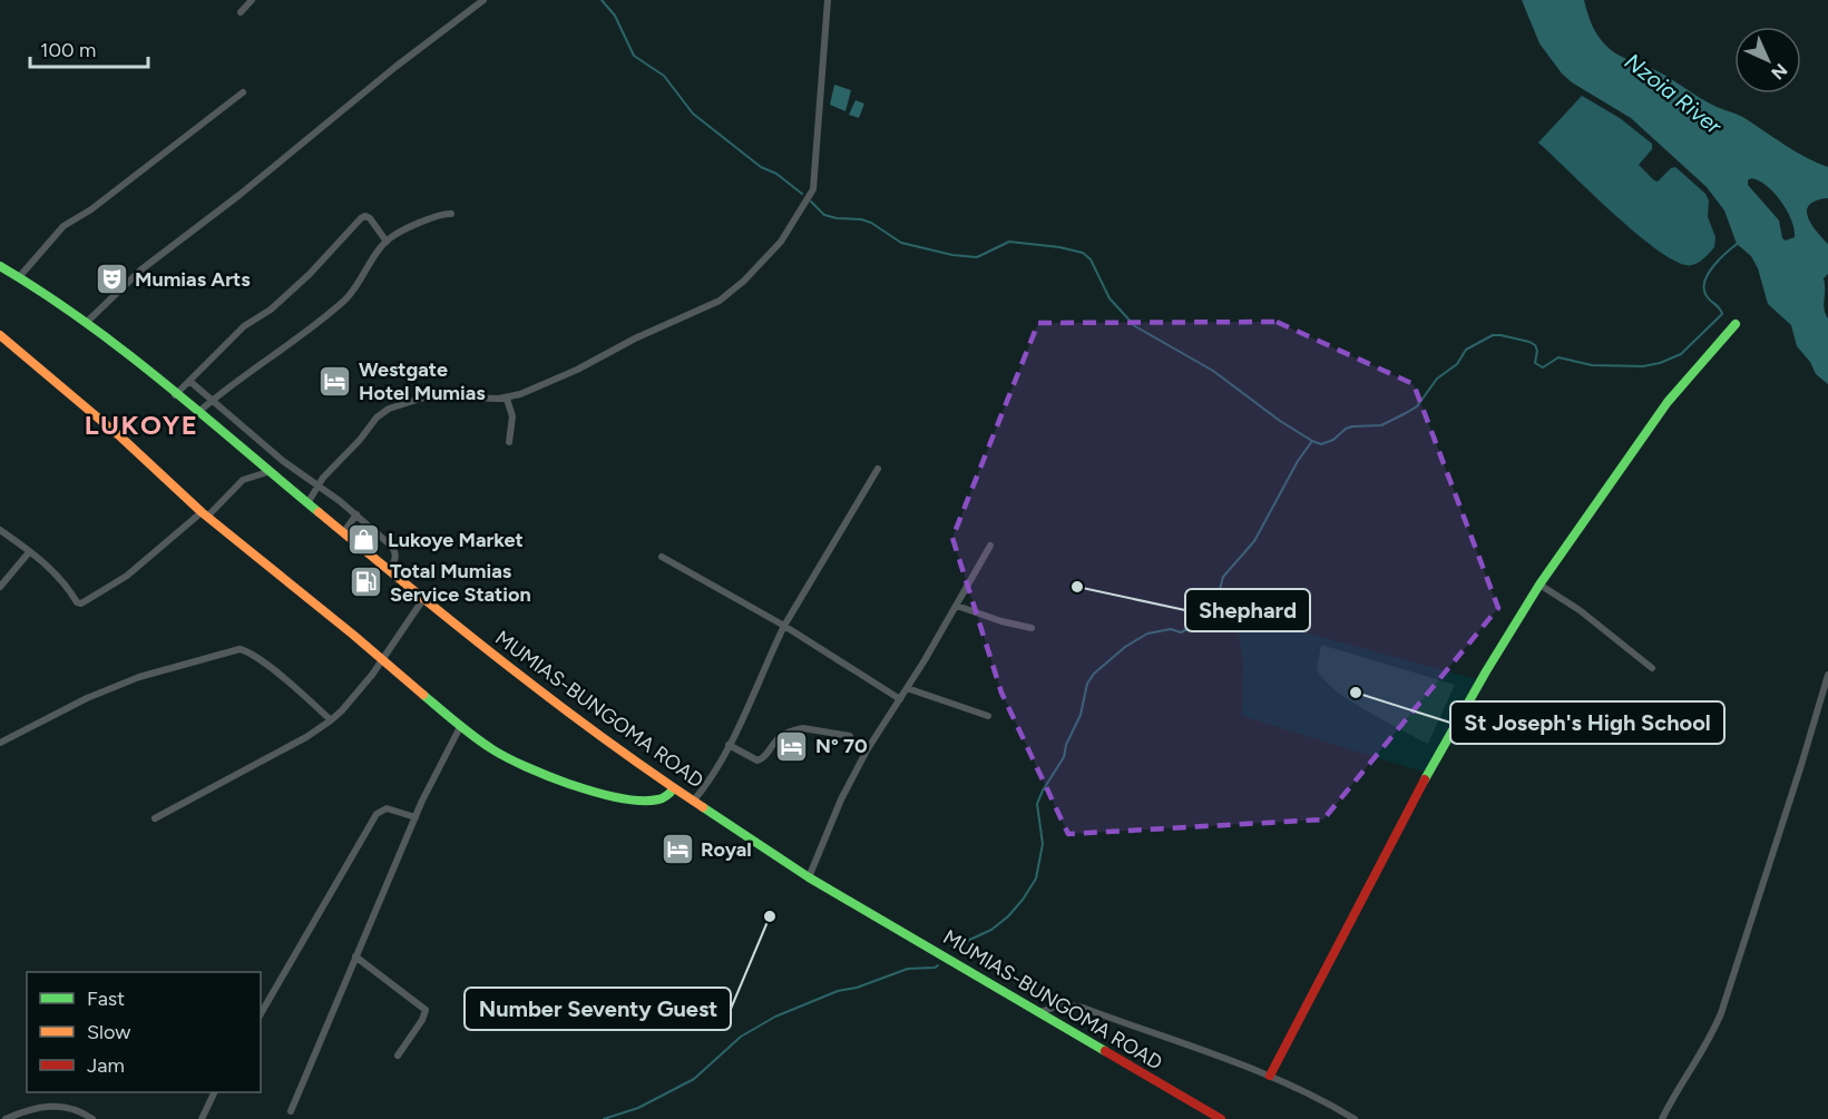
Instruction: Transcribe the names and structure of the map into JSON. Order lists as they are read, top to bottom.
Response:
{
  "streets": {
    "main road": ["MUMIAS-BUNGOMA ROAD"]
  },
  "districts": ["LUKOYE"],
  "water": ["Nzoia River"],
  "places": {
    "theatre": ["Mumias Arts"],
    "hotel": ["Westgate Hotel Mumias", "N° 70", "Royal"],
    "shop": ["Lukoye Market"],
    "fuel station": ["Total Mumias Service Station"],
    "other": ["Shephard", "St Joseph's High School", "Number Seventy Guest"]
  },
  "legend": ["Fast", "Slow", "Jam"],
  "scale_bar": "100 m",
  "north": "bottom right"
}
